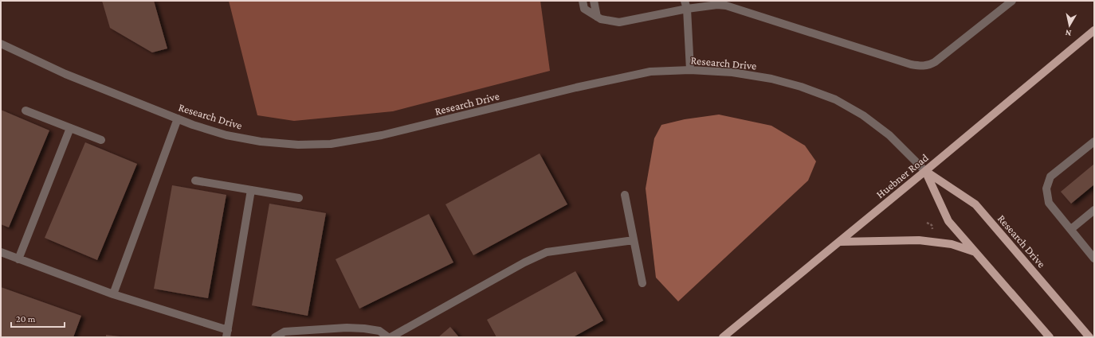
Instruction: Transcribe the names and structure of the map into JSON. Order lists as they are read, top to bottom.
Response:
{
  "streets": {
    "main road": ["Research Drive", "Huebner Road"]
  },
  "crossings": [
    ["Research Drive", "Huebner Road"]
  ],
  "scale_bar": "20 m",
  "north": "bottom"
}
